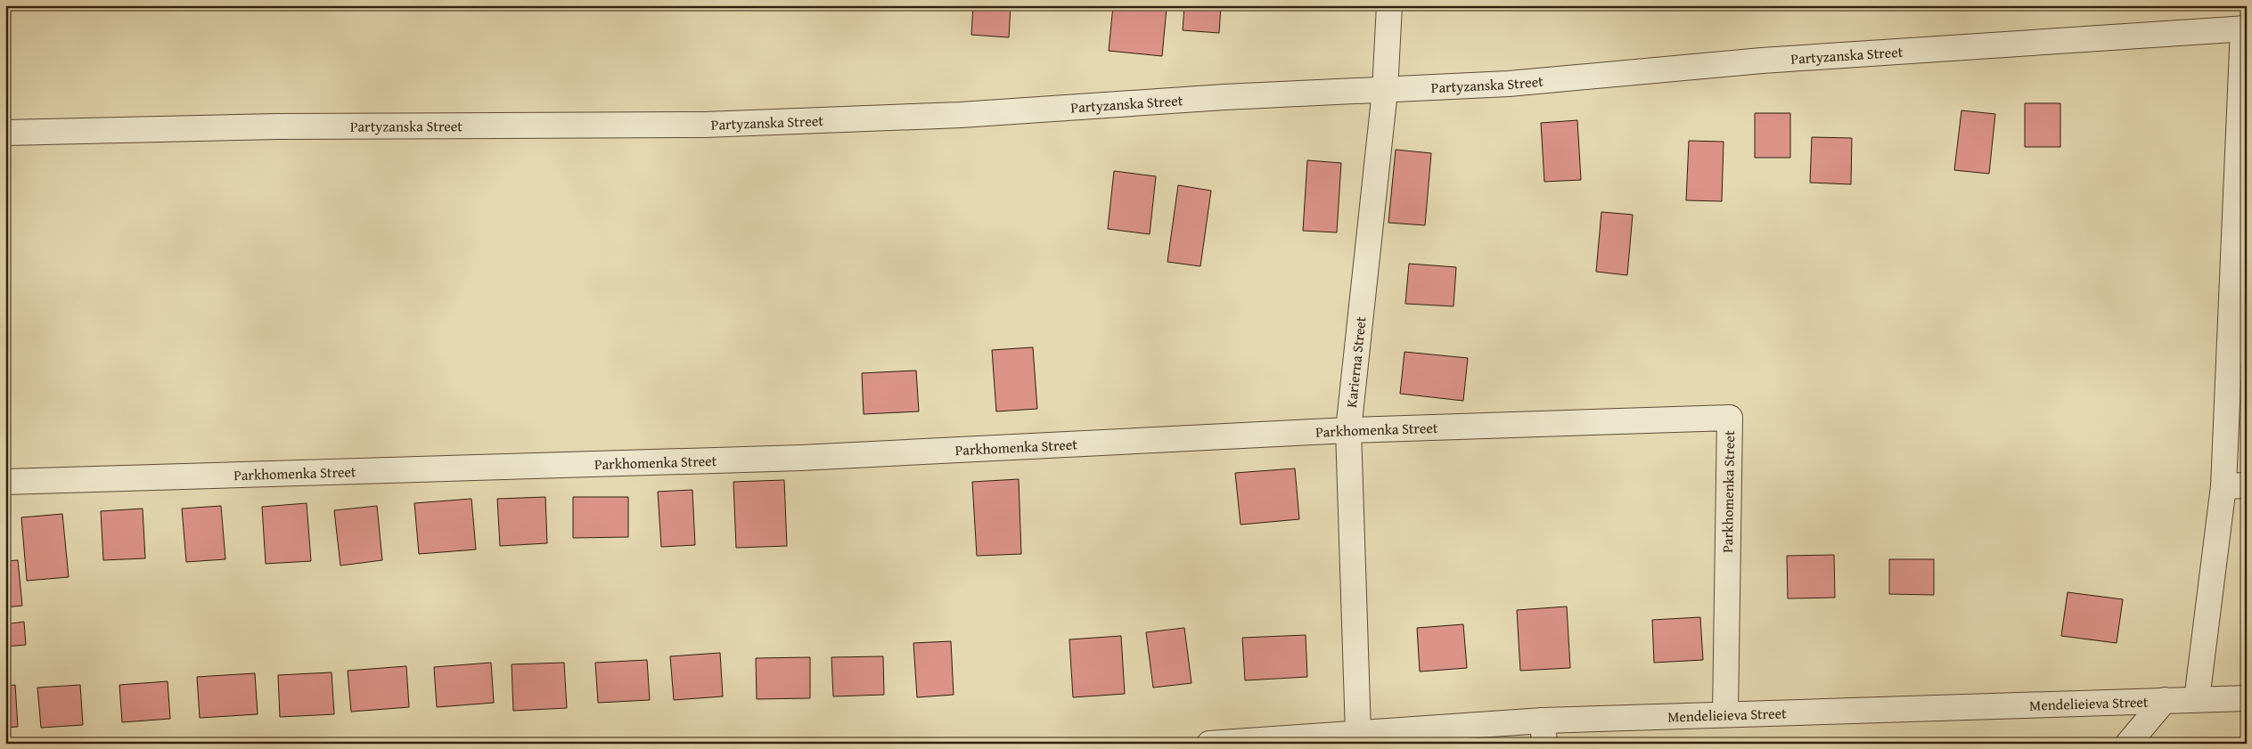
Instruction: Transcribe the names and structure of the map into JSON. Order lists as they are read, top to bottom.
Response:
{
  "streets": {
    "street": [
      "Partyzanska Street",
      "Karierna Street",
      "Parkhomenka Street",
      "Mendelieieva Street"
    ]
  },
  "crossings": [
    ["Partyzanska Street", "Karierna Street"],
    ["Karierna Street", "Parkhomenka Street"],
    ["Karierna Street", "Mendelieieva Street"],
    ["Parkhomenka Street", "Mendelieieva Street"]
  ]
}
